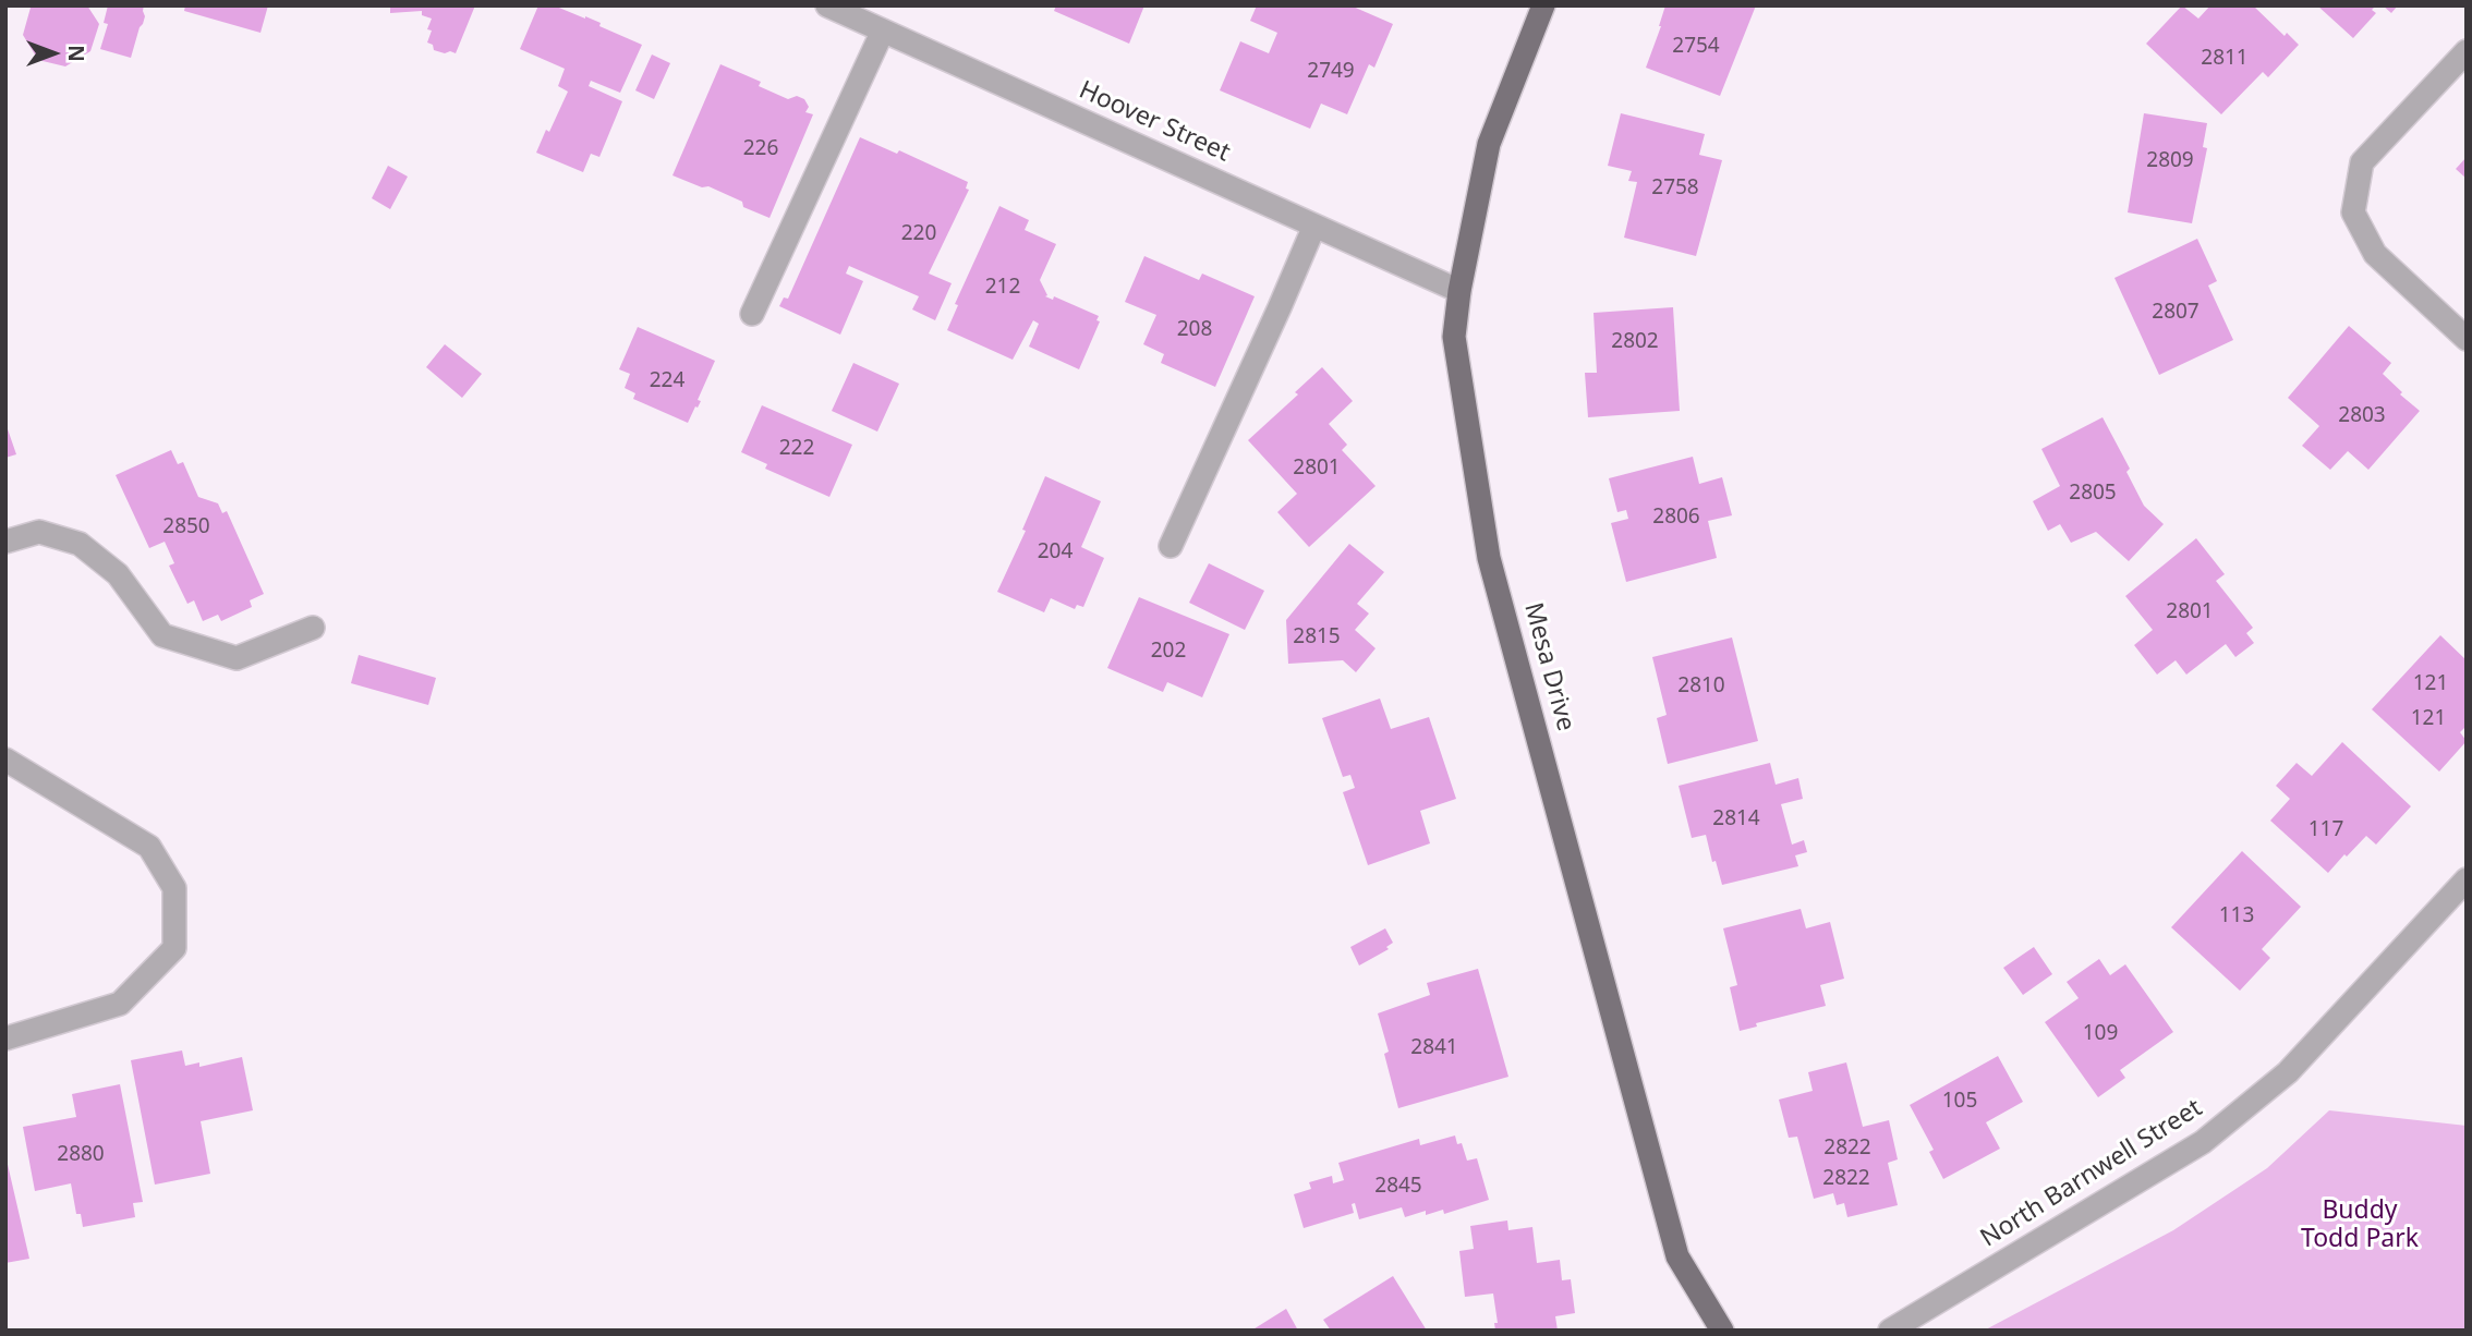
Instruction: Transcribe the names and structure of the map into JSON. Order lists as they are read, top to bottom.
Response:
{
  "streets": {
    "main road": ["Mesa Drive"],
    "street": ["Hoover Street", "North Barnwell Street"]
  },
  "crossings": [
    ["Hoover Street", "Mesa Drive"]
  ],
  "parks": ["Buddy Todd Park"],
  "house_numbers": [
    "2754",
    "2811",
    "2749",
    "226",
    "2809",
    "2758",
    "220",
    "212",
    "2807",
    "208",
    "2802",
    "224",
    "2803",
    "222",
    "2801",
    "2805",
    "2806",
    "2850",
    "204",
    "2801",
    "2815",
    "202",
    "121",
    "2810",
    "121",
    "2814",
    "117",
    "113",
    "109",
    "2841",
    "105",
    "2822",
    "2880",
    "2822",
    "2845"
  ],
  "north": "right"
}
